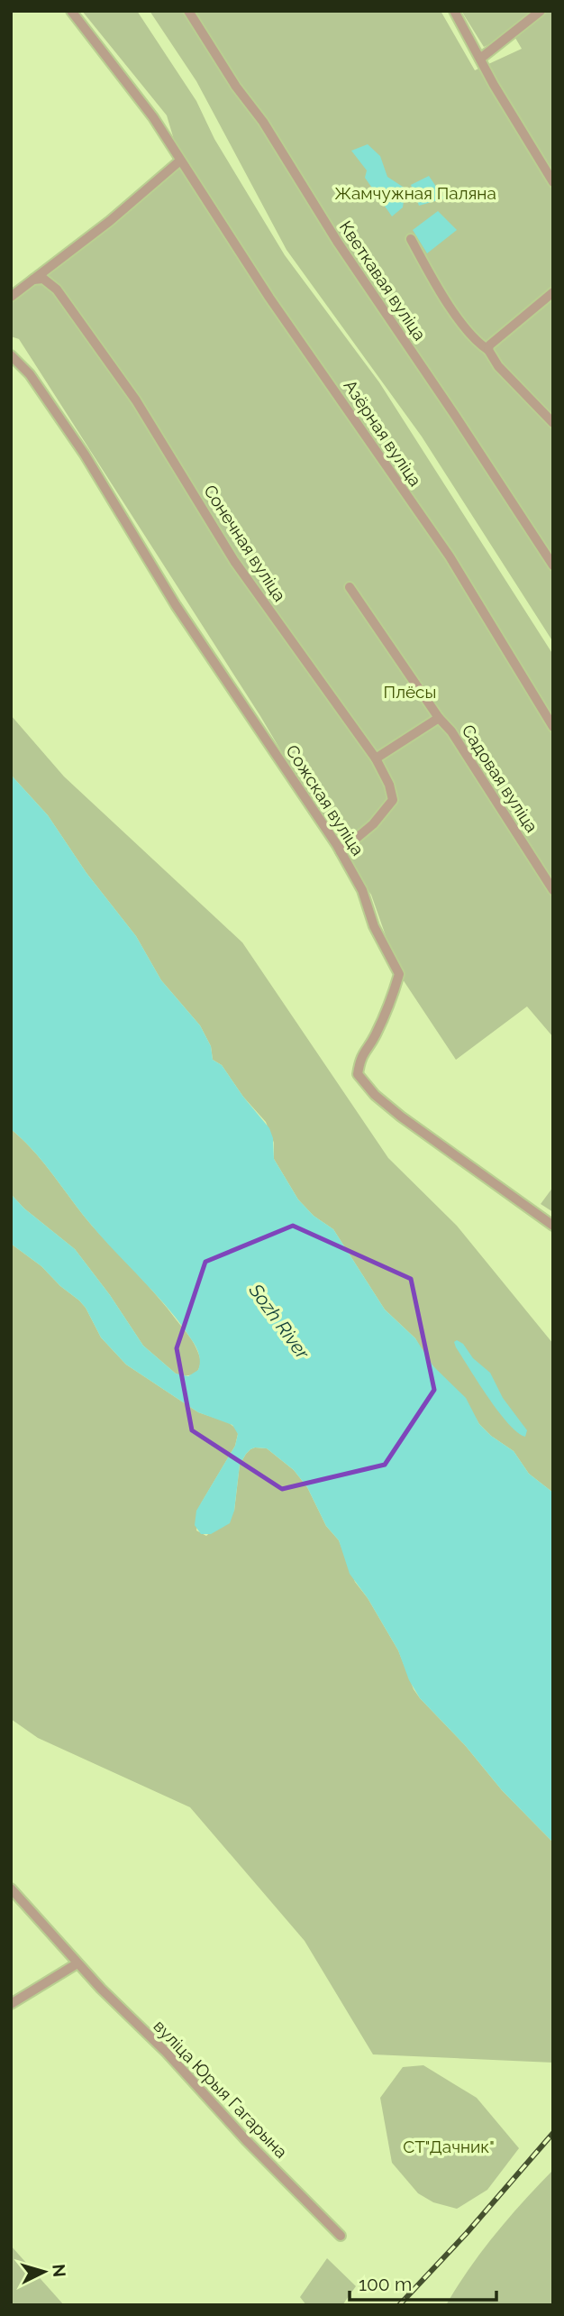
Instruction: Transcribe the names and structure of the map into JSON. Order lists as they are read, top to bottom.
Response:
{
  "streets": {
    "street": [
      "Кветкавая вуліца",
      "Азёрная вуліца",
      "Сонечная вуліца",
      "Садовая вуліца",
      "Сожская вуліца",
      "вуліца Юрыя Гагарына"
    ]
  },
  "crossings": [
    ["Сонечная вуліца", "Садовая вуліца"],
    ["Сонечная вуліца", "Сожская вуліца"]
  ],
  "water": ["Sozh River"],
  "parks": ["Жамчужная Паляна", "Плёсы", "СТ\"Дачник\""],
  "scale_bar": "100 m",
  "north": "right"
}
